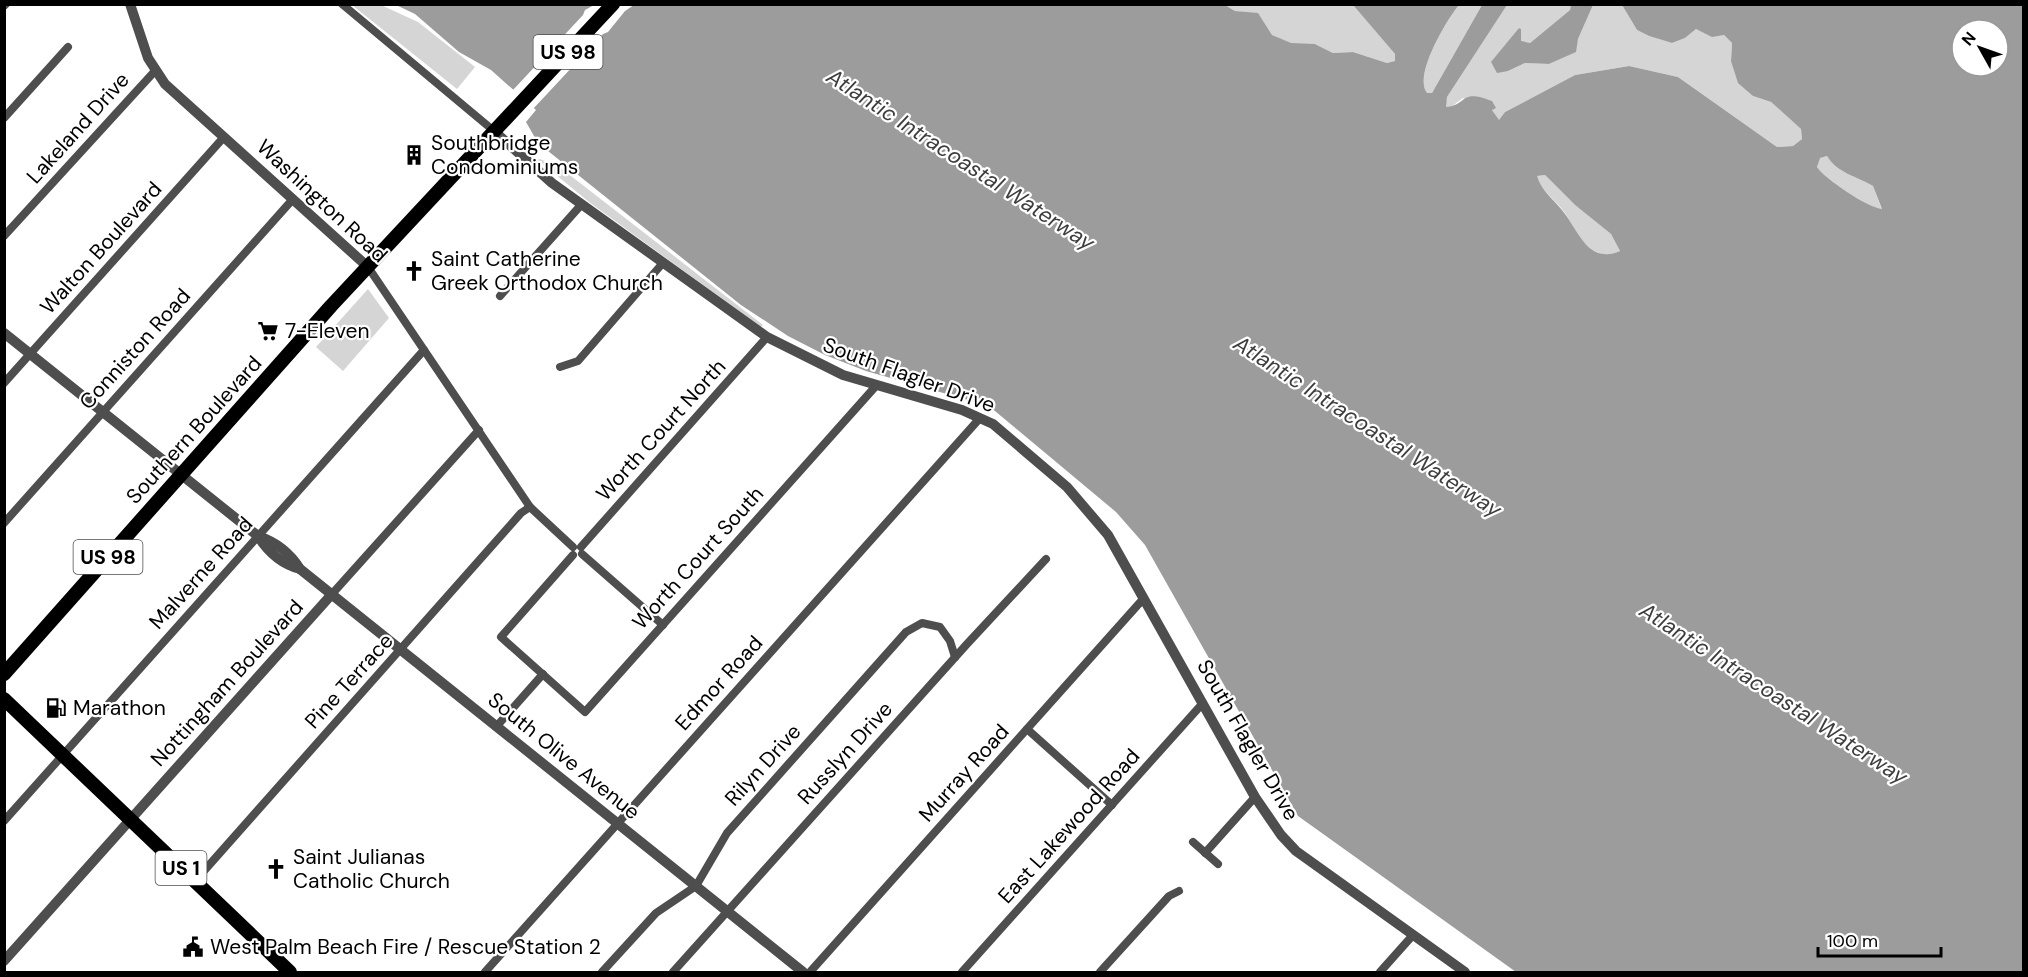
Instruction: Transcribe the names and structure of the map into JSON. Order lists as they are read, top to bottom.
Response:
{
  "streets": {
    "main road": ["US 98", "Southern Boulevard", "US 1"],
    "street": [
      "Lakeland Drive",
      "Washington Road",
      "Walton Boulevard",
      "Conniston Road",
      "South Flagler Drive",
      "Worth Court North",
      "Worth Court South",
      "Malverne Road",
      "Pine Terrace",
      "Nottingham Boulevard",
      "Edmor Road",
      "Russlyn Drive",
      "South Olive Avenue",
      "Rilyn Drive",
      "Murray Road",
      "East Lakewood Road"
    ]
  },
  "crossings": [
    ["Lakeland Drive", "Washington Road"],
    ["Washington Road", "Walton Boulevard"],
    ["Washington Road", "Conniston Road"],
    ["Washington Road", "Southern Boulevard"],
    ["Washington Road", "Worth Court North"],
    ["Washington Road", "Worth Court South"],
    ["Washington Road", "Malverne Road"],
    ["Washington Road", "Pine Terrace"],
    ["Washington Road", "Nottingham Boulevard"],
    ["Walton Boulevard", "South Olive Avenue"],
    ["Conniston Road", "South Olive Avenue"],
    ["South Flagler Drive", "Southern Boulevard"],
    ["South Flagler Drive", "Worth Court North"],
    ["South Flagler Drive", "Worth Court South"],
    ["South Flagler Drive", "Edmor Road"],
    ["South Flagler Drive", "Murray Road"],
    ["South Flagler Drive", "East Lakewood Road"],
    ["Southern Boulevard", "South Olive Avenue"],
    ["Worth Court North", "Worth Court South"],
    ["Malverne Road", "South Olive Avenue"],
    ["Malverne Road", "US 1"],
    ["Pine Terrace", "South Olive Avenue"],
    ["Pine Terrace", "US 1"],
    ["Nottingham Boulevard", "South Olive Avenue"],
    ["Nottingham Boulevard", "US 1"],
    ["Edmor Road", "South Olive Avenue"],
    ["Russlyn Drive", "South Olive Avenue"],
    ["Russlyn Drive", "Rilyn Drive"],
    ["South Olive Avenue", "Rilyn Drive"]
  ],
  "water": ["Atlantic Intracoastal Waterway"],
  "places": {
    "building": ["Southbridge Condominiums"],
    "church": ["Saint Catherine Greek Orthodox Church", "Saint Julianas Catholic Church"],
    "supermarket": ["7-Eleven"],
    "fuel station": ["Marathon"],
    "public building": ["West Palm Beach Fire / Rescue Station 2"]
  },
  "scale_bar": "100 m",
  "north": "top left"
}
